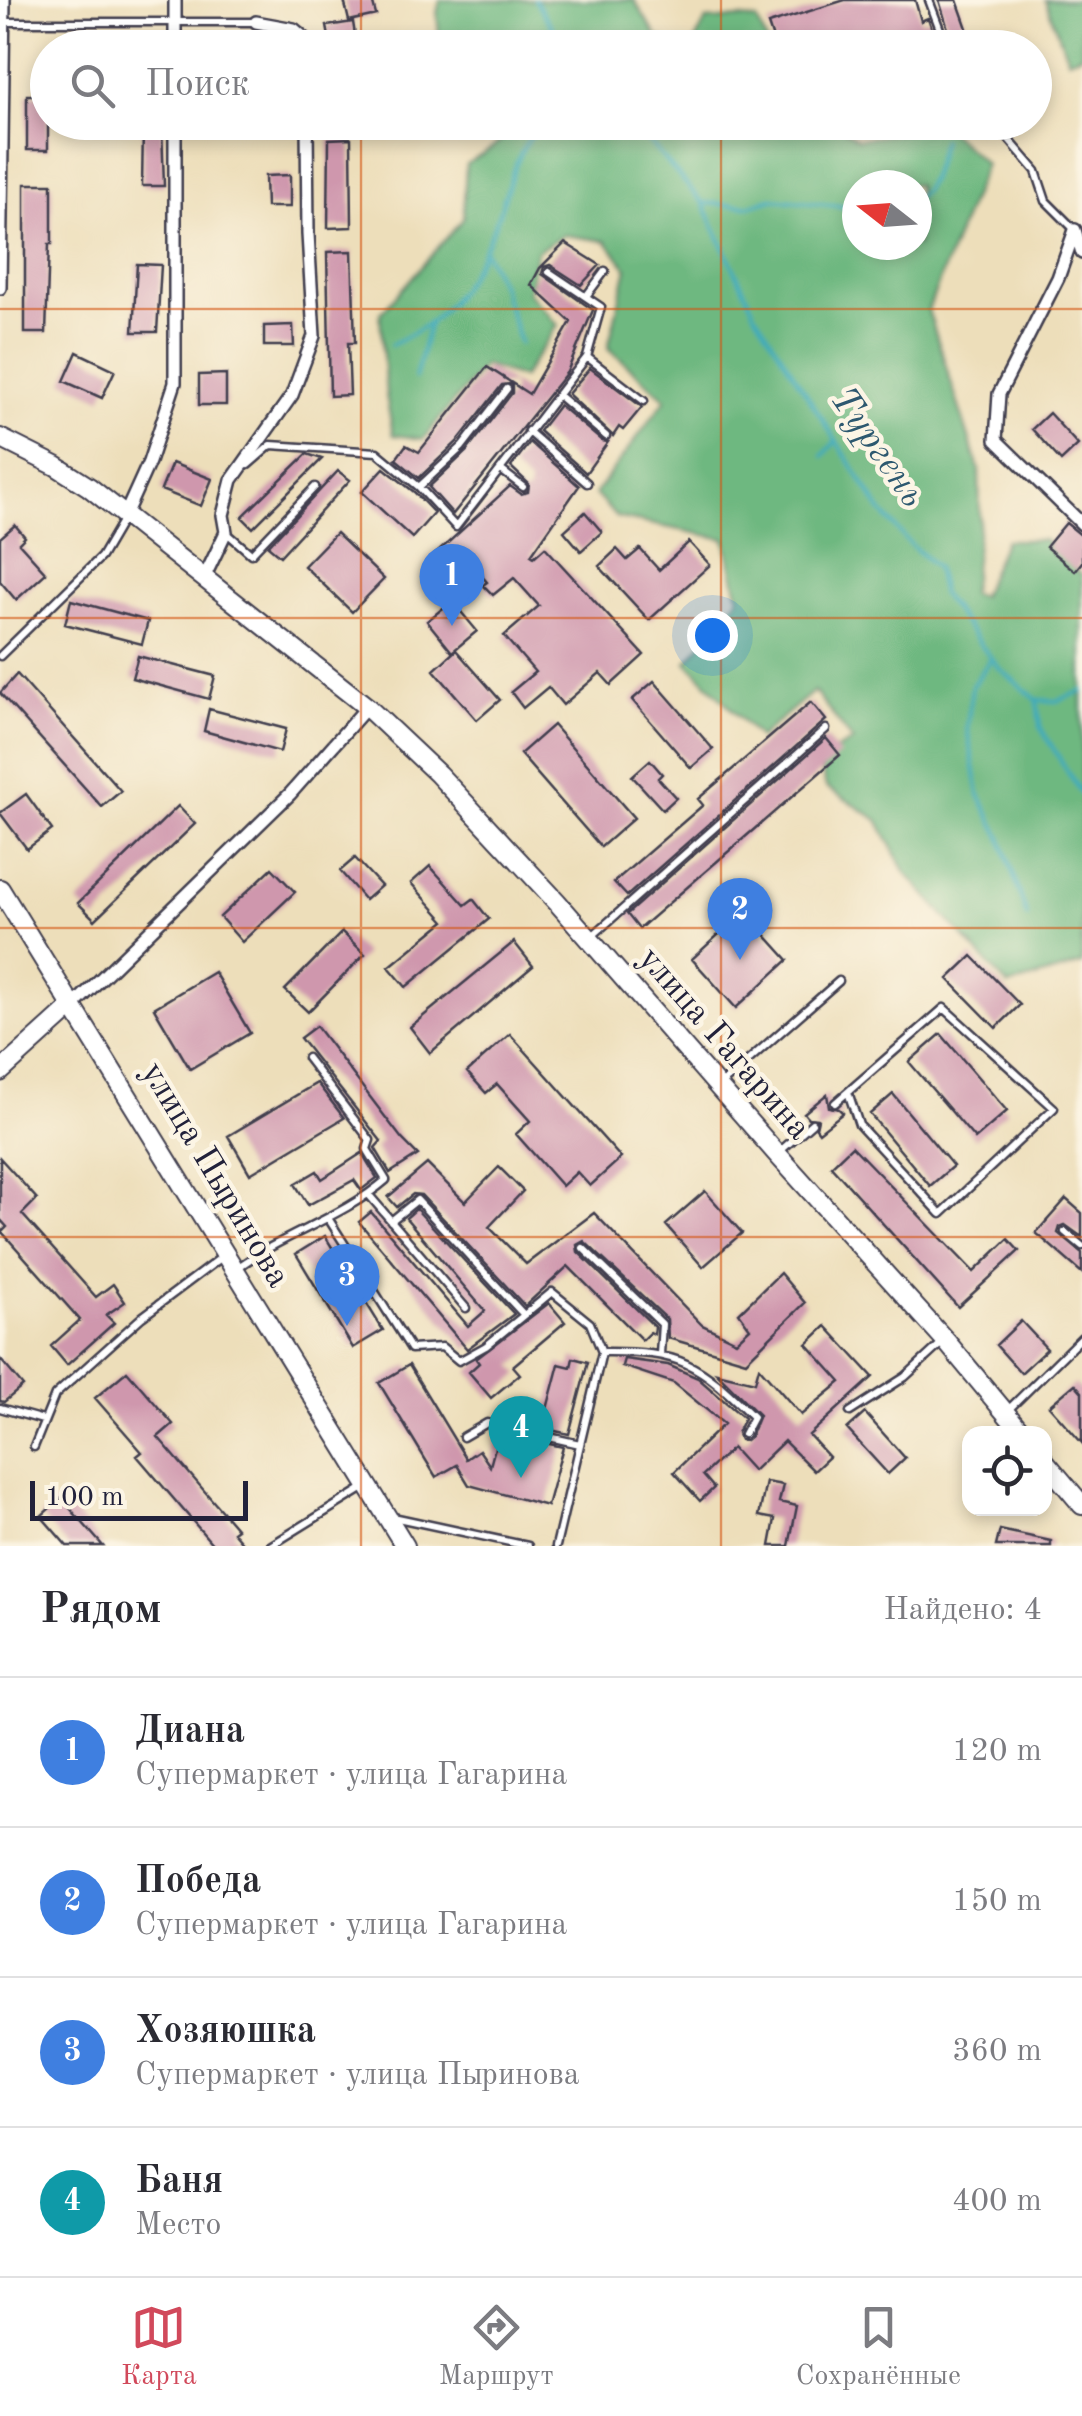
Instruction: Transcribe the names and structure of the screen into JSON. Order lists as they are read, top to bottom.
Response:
{
  "streets": {
    "street": ["улица Гагарина", "улица Пыринова"]
  },
  "water": ["Тургень"],
  "scale_bar": "100 m",
  "north": "left",
  "page": {
    "search": "Поиск",
    "pins": [
      "1",
      "2",
      "3",
      "4"
    ],
    "scale": "100 m",
    "heading": ["Рядом", "Найдено: 4"],
    "list": [
      {
        "mark": "1",
        "name": "Диана",
        "note": "Супермаркет · улица Гагарина",
        "value": "120 m"
      },
      {
        "mark": "2",
        "name": "Победа",
        "note": "Супермаркет · улица Гагарина",
        "value": "150 m"
      },
      {
        "mark": "3",
        "name": "Хозяюшка",
        "note": "Супермаркет · улица Пыринова",
        "value": "360 m"
      },
      {
        "mark": "4",
        "name": "Баня",
        "note": "Место",
        "value": "400 m"
      }
    ],
    "nav": ["Карта", "Маршрут", "Сохранённые"]
  }
}
